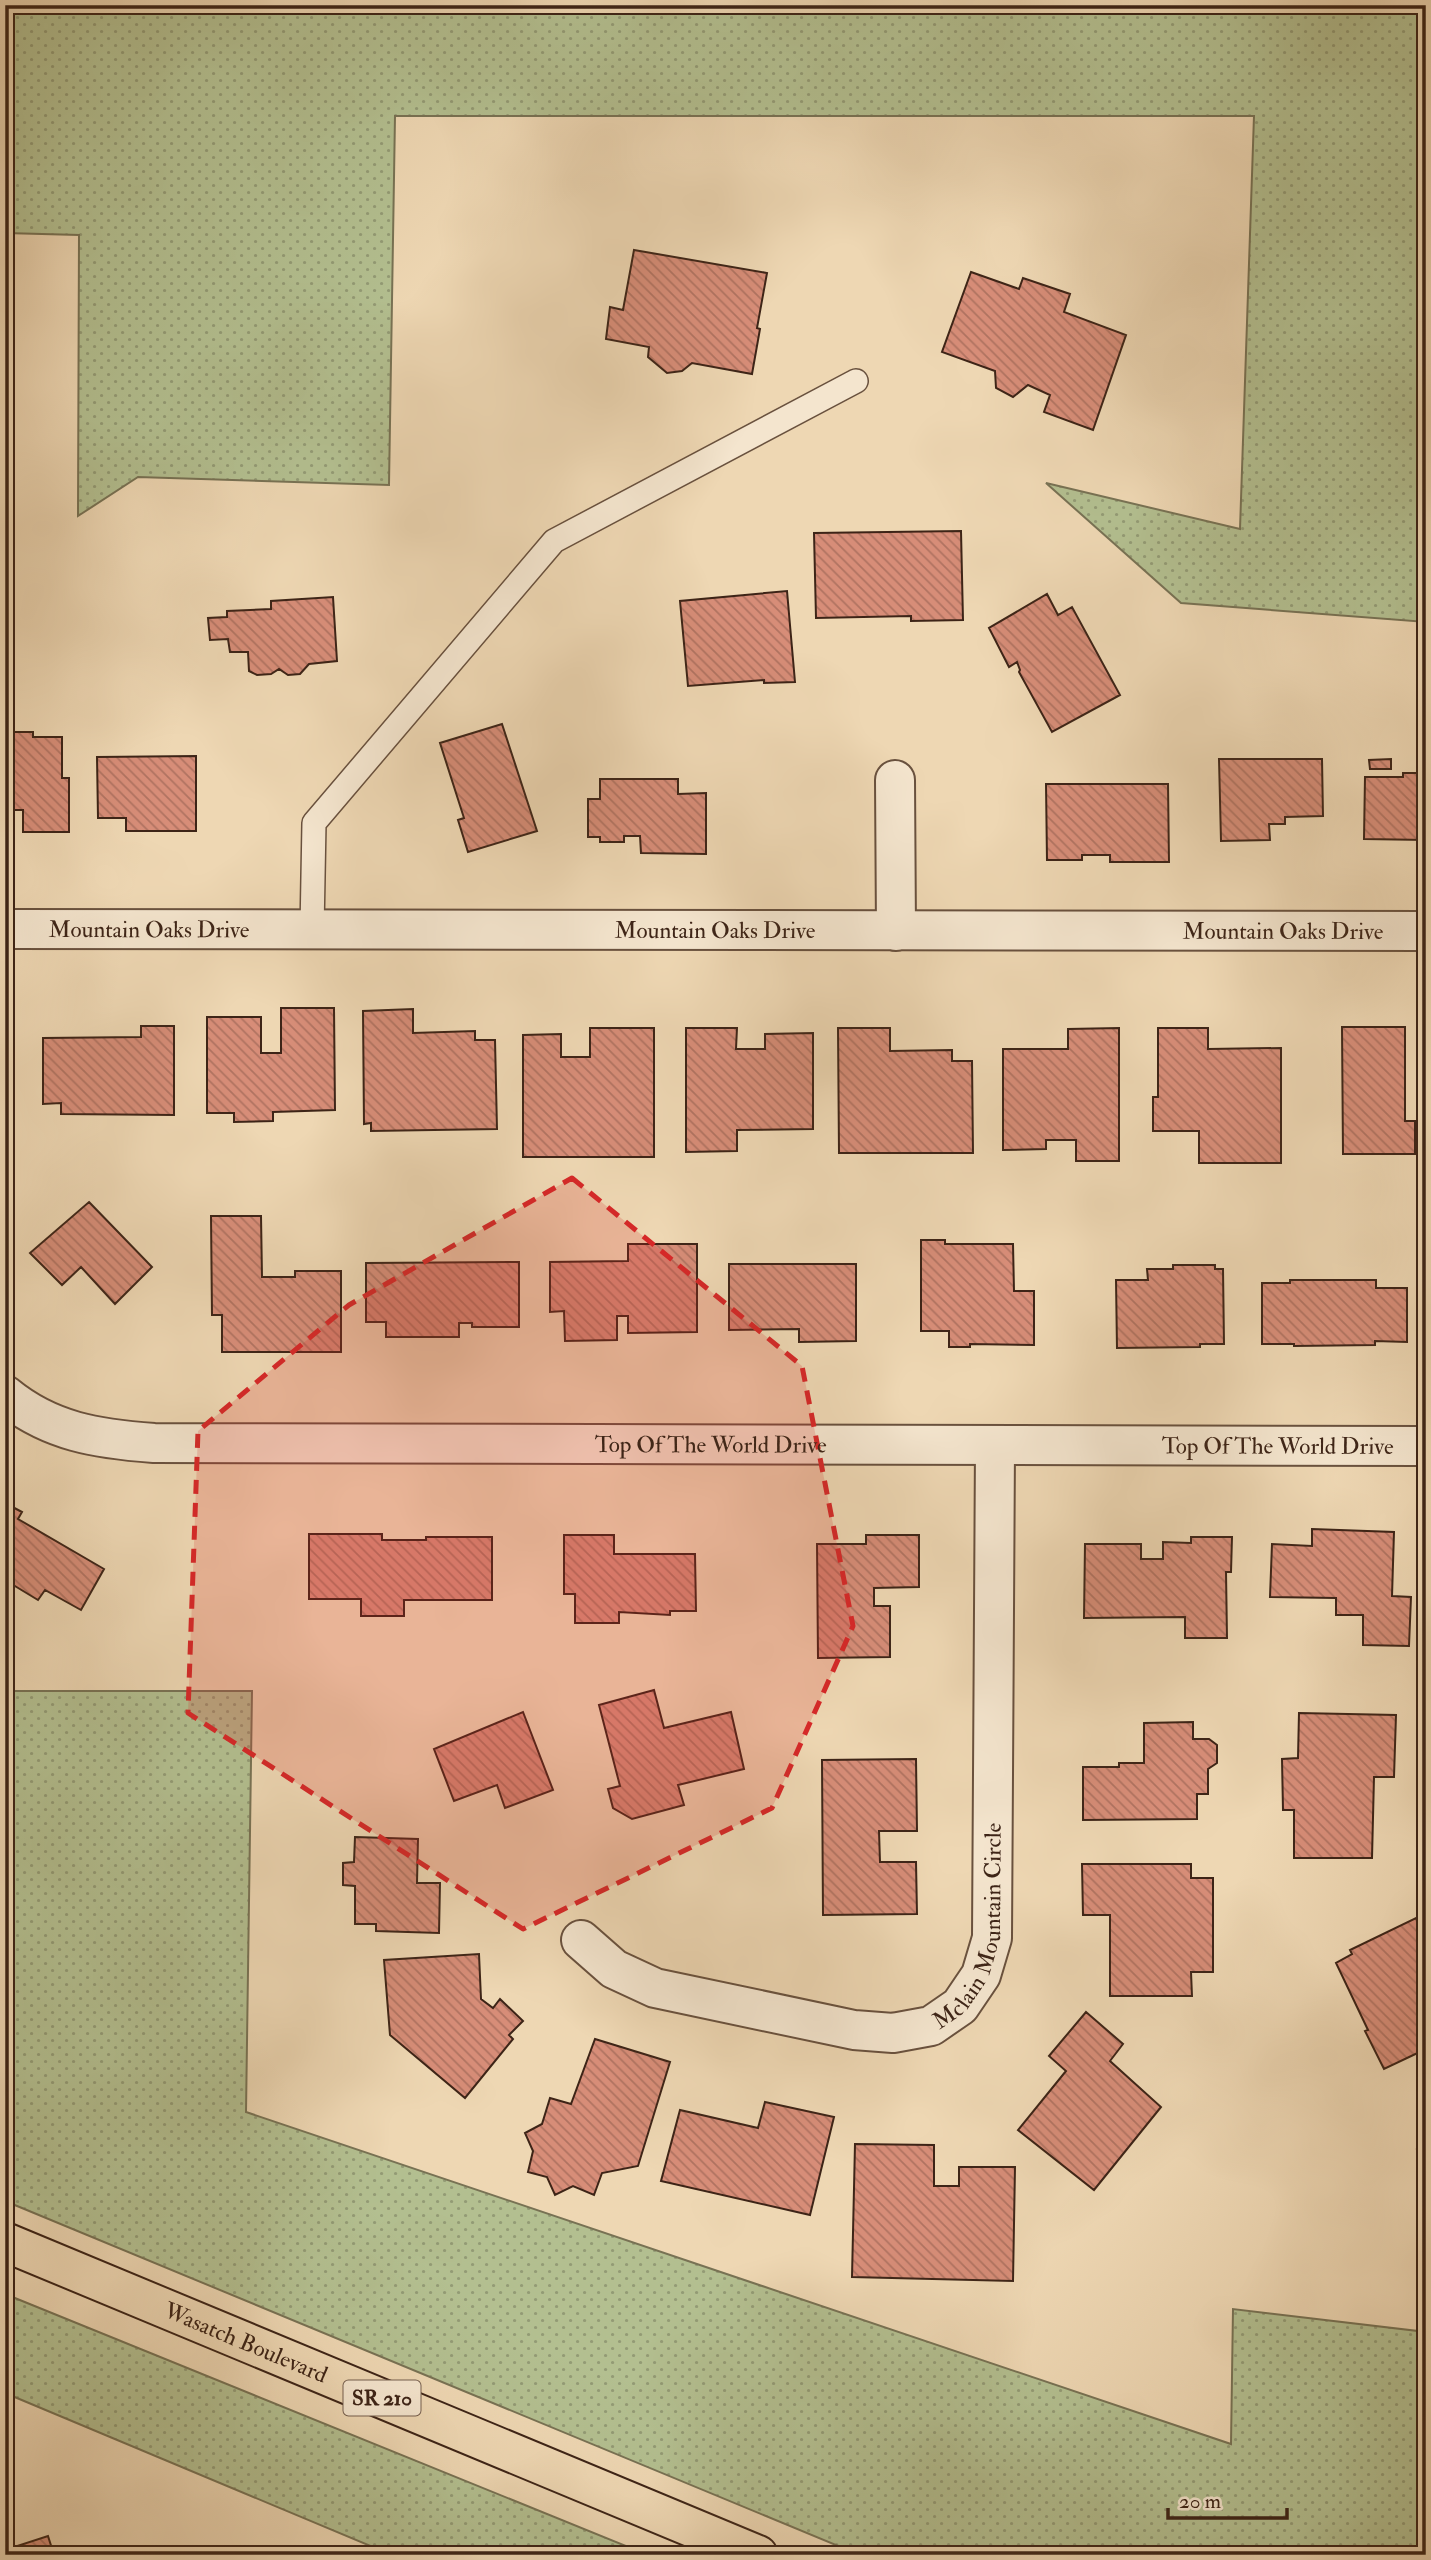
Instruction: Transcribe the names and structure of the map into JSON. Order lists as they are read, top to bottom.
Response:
{
  "streets": {
    "main road": ["Wasatch Boulevard", "SR 210"],
    "street": ["Mountain Oaks Drive", "Top Of The World Drive", "Mclain Mountain Circle"]
  },
  "crossings": [
    ["Top Of The World Drive", "Mclain Mountain Circle"]
  ],
  "scale_bar": "20 m"
}
